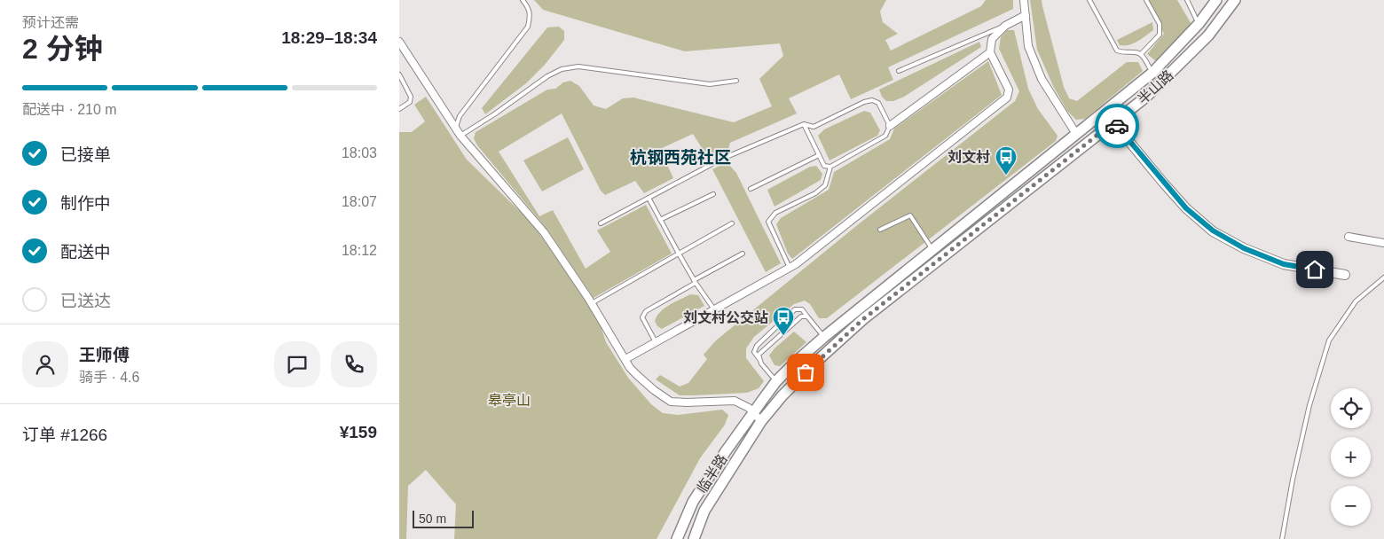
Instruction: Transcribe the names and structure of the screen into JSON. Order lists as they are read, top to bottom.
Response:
{
  "streets": {
    "main road": ["半山路", "临半路"]
  },
  "crossings": [
    ["半山路", "临半路"]
  ],
  "districts": ["杭钢西苑社区"],
  "parks": ["皋亭山"],
  "places": {
    "bus stop": ["刘文村", "刘文村公交站"]
  },
  "scale_bar": "50 m",
  "page": {
    "heading": ["2 分钟", "预计还需", "18:29–18:34"],
    "panel": [
      "王师傅",
      "骑手 · 4.6",
      "订单 #1266",
      "¥159"
    ],
    "bar": "配送中 · 210 m",
    "list": [
      ["已接单", "18:03"],
      ["制作中", "18:07"],
      ["配送中", "18:12"],
      "已送达"
    ],
    "map_buttons": ["+", "−"],
    "scale": "50 m"
  }
}
